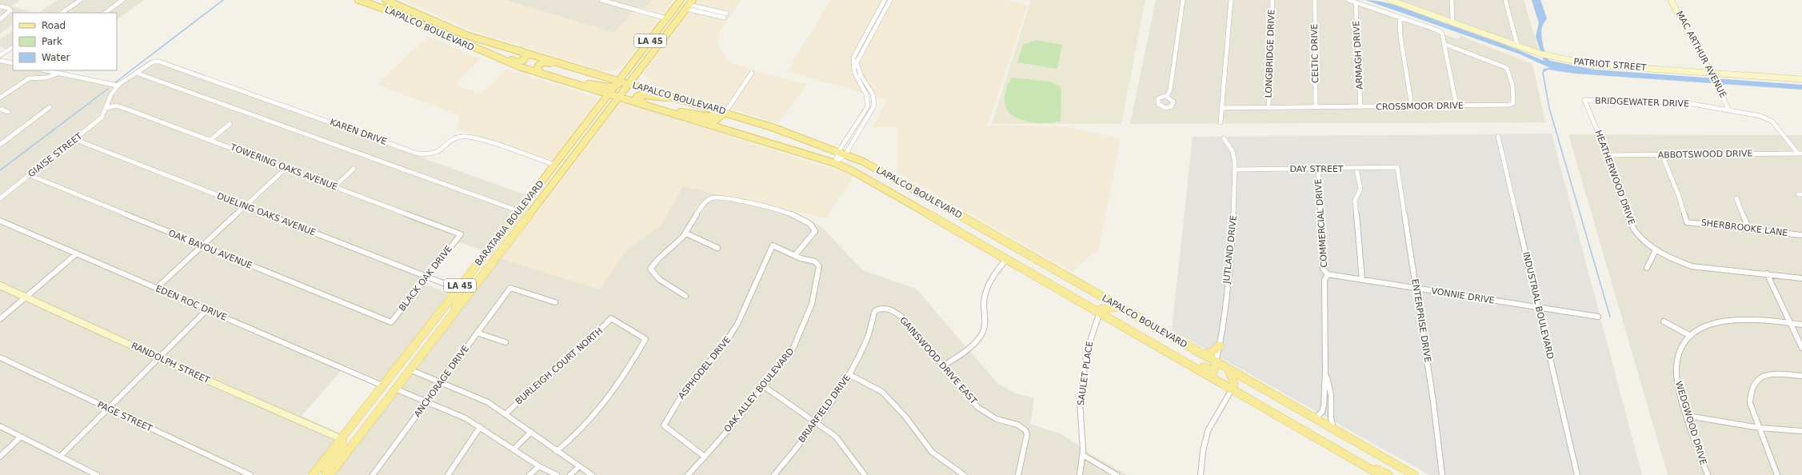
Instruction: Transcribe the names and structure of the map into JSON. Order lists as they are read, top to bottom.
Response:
{
  "streets": {
    "main road": ["LAPALCO BOULEVARD", "LA 45", "BARATARIA BOULEVARD"],
    "street": [
      "LONGBRIDGE DRIVE",
      "CELTIC DRIVE",
      "MAC ARTHUR AVENUE",
      "ARMAGH DRIVE",
      "PATRIOT STREET",
      "BRIDGEWATER DRIVE",
      "CROSSMOOR DRIVE",
      "KAREN DRIVE",
      "ABBOTSWOOD DRIVE",
      "GIAISE STREET",
      "TOWERING OAKS AVENUE",
      "DAY STREET",
      "HEATHERWOOD DRIVE",
      "DUELING OAKS AVENUE",
      "COMMERCIAL DRIVE",
      "SHERBROOKE LANE",
      "OAK BAYOU AVENUE",
      "JUTLAND DRIVE",
      "BLACK OAK DRIVE",
      "VONNIE DRIVE",
      "EDEN ROC DRIVE",
      "INDUSTRIAL BOULEVARD",
      "ENTERPRISE DRIVE",
      "GAINSWOOD DRIVE EAST",
      "RANDOLPH STREET",
      "BURLEIGH COURT NORTH",
      "ASPHODEL DRIVE",
      "SAULET PLACE",
      "ANCHORAGE DRIVE",
      "OAK ALLEY BOULEVARD",
      "BRIARFIELD DRIVE",
      "PAGE STREET",
      "WEDGWOOD DRIVE"
    ]
  },
  "crossings": [
    ["LAPALCO BOULEVARD", "BARATARIA BOULEVARD"],
    ["LAPALCO BOULEVARD", "COMMERCIAL DRIVE"],
    ["LAPALCO BOULEVARD", "JUTLAND DRIVE"],
    ["LAPALCO BOULEVARD", "SAULET PLACE"],
    ["LONGBRIDGE DRIVE", "CROSSMOOR DRIVE"],
    ["CELTIC DRIVE", "CROSSMOOR DRIVE"],
    ["MAC ARTHUR AVENUE", "PATRIOT STREET"],
    ["MAC ARTHUR AVENUE", "BRIDGEWATER DRIVE"],
    ["ARMAGH DRIVE", "CROSSMOOR DRIVE"],
    ["BRIDGEWATER DRIVE", "ABBOTSWOOD DRIVE"],
    ["BRIDGEWATER DRIVE", "HEATHERWOOD DRIVE"],
    ["KAREN DRIVE", "GIAISE STREET"],
    ["KAREN DRIVE", "BARATARIA BOULEVARD"],
    ["ABBOTSWOOD DRIVE", "HEATHERWOOD DRIVE"],
    ["ABBOTSWOOD DRIVE", "SHERBROOKE LANE"],
    ["GIAISE STREET", "TOWERING OAKS AVENUE"],
    ["GIAISE STREET", "DUELING OAKS AVENUE"],
    ["GIAISE STREET", "OAK BAYOU AVENUE"],
    ["TOWERING OAKS AVENUE", "BLACK OAK DRIVE"],
    ["DAY STREET", "COMMERCIAL DRIVE"],
    ["DAY STREET", "JUTLAND DRIVE"],
    ["DAY STREET", "ENTERPRISE DRIVE"],
    ["DUELING OAKS AVENUE", "BARATARIA BOULEVARD"],
    ["DUELING OAKS AVENUE", "BLACK OAK DRIVE"],
    ["BARATARIA BOULEVARD", "EDEN ROC DRIVE"],
    ["BARATARIA BOULEVARD", "RANDOLPH STREET"],
    ["COMMERCIAL DRIVE", "VONNIE DRIVE"],
    ["OAK BAYOU AVENUE", "BLACK OAK DRIVE"],
    ["VONNIE DRIVE", "INDUSTRIAL BOULEVARD"],
    ["VONNIE DRIVE", "ENTERPRISE DRIVE"],
    ["GAINSWOOD DRIVE EAST", "BRIARFIELD DRIVE"],
    ["ASPHODEL DRIVE", "OAK ALLEY BOULEVARD"]
  ],
  "legend": ["Road", "Park", "Water"]
}
